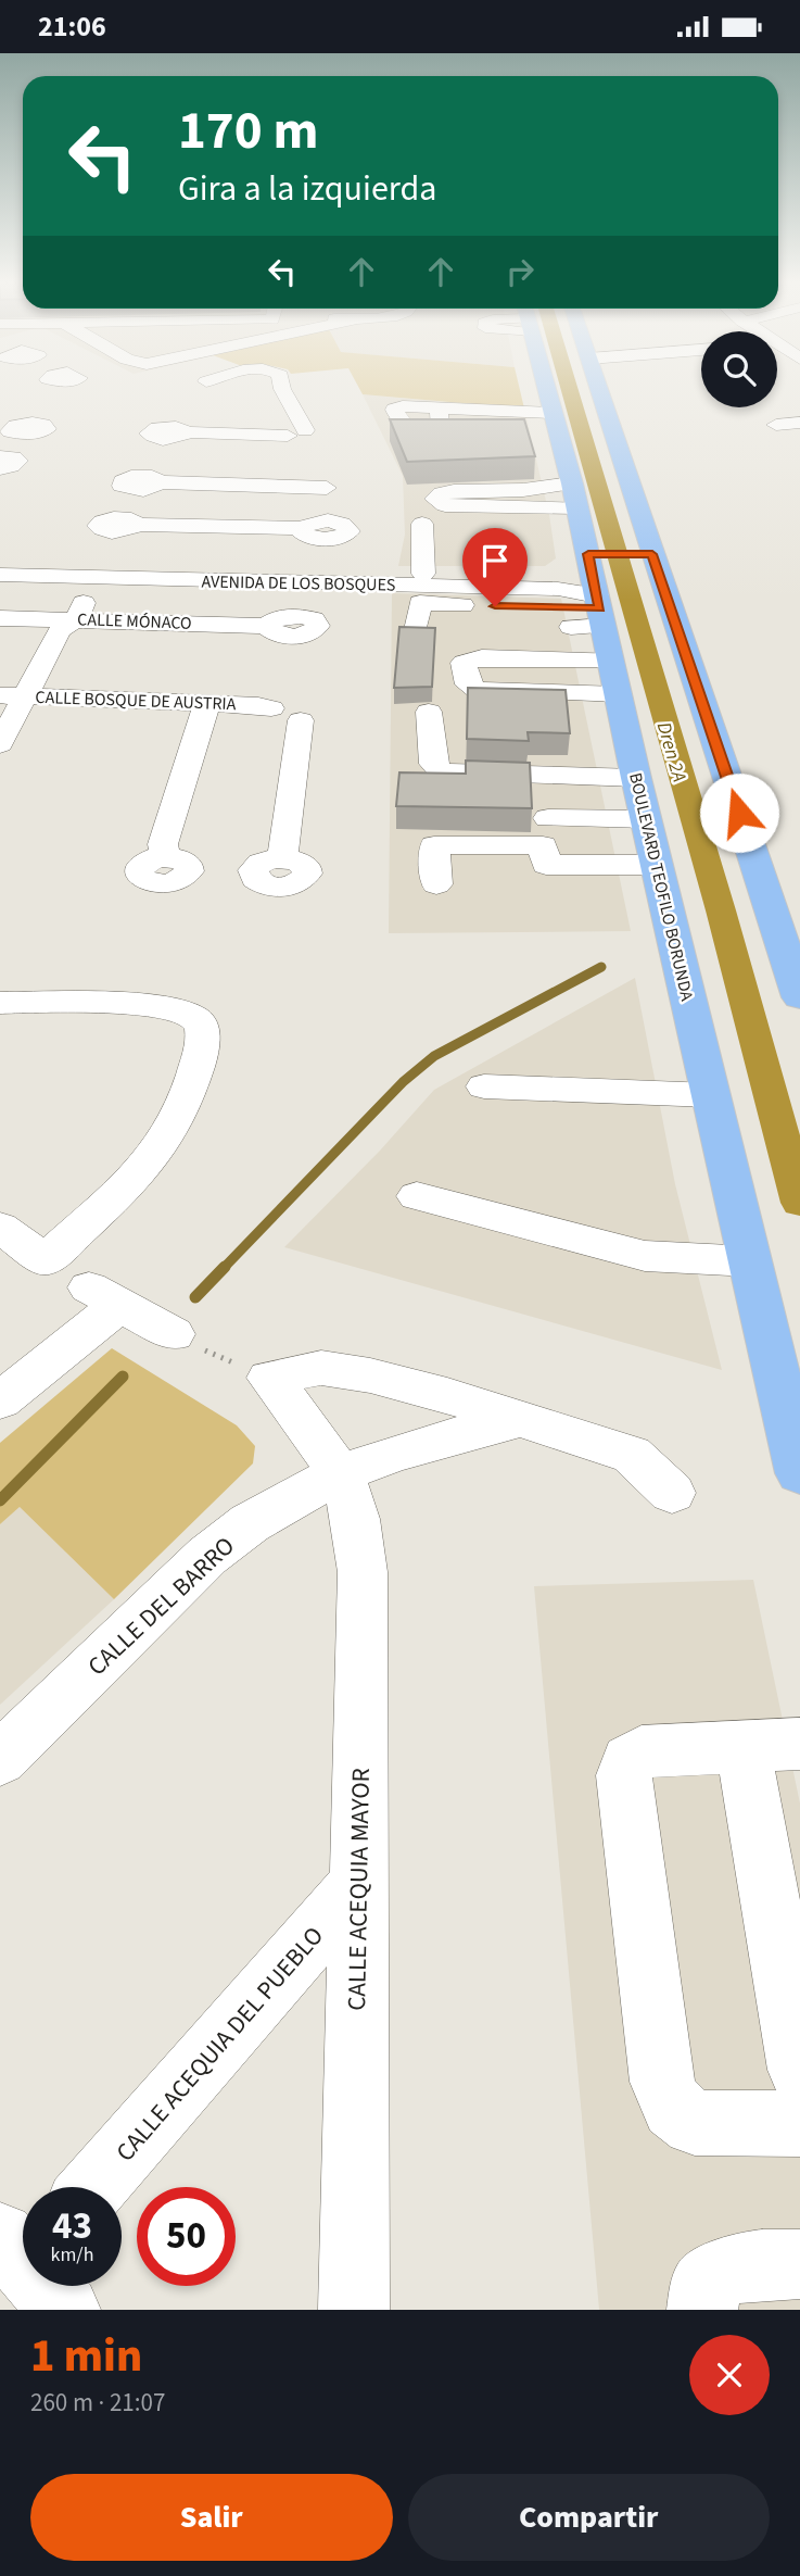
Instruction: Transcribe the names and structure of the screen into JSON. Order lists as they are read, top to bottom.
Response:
{
  "streets": {
    "main road": ["BOULEVARD TEOFILO BORUNDA"],
    "street": [
      "AVENIDA DE LOS BOSQUES",
      "CALLE MÓNACO",
      "CALLE BOSQUE DE AUSTRIA",
      "CALLE DEL BARRO",
      "CALLE ACEQUIA MAYOR",
      "CALLE ACEQUIA DEL PUEBLO"
    ]
  },
  "crossings": [
    ["CALLE DEL BARRO", "CALLE ACEQUIA MAYOR"],
    ["CALLE ACEQUIA MAYOR", "CALLE ACEQUIA DEL PUEBLO"]
  ],
  "water": ["Dren 2A"],
  "page": {
    "status": "21:06",
    "turn": ["170 m", "Gira a la izquierda"],
    "speed": "43 km/h",
    "limit": "50",
    "heading": ["1 min", "260 m · 21:07"],
    "buttons": ["Salir", "Compartir"]
  }
}
